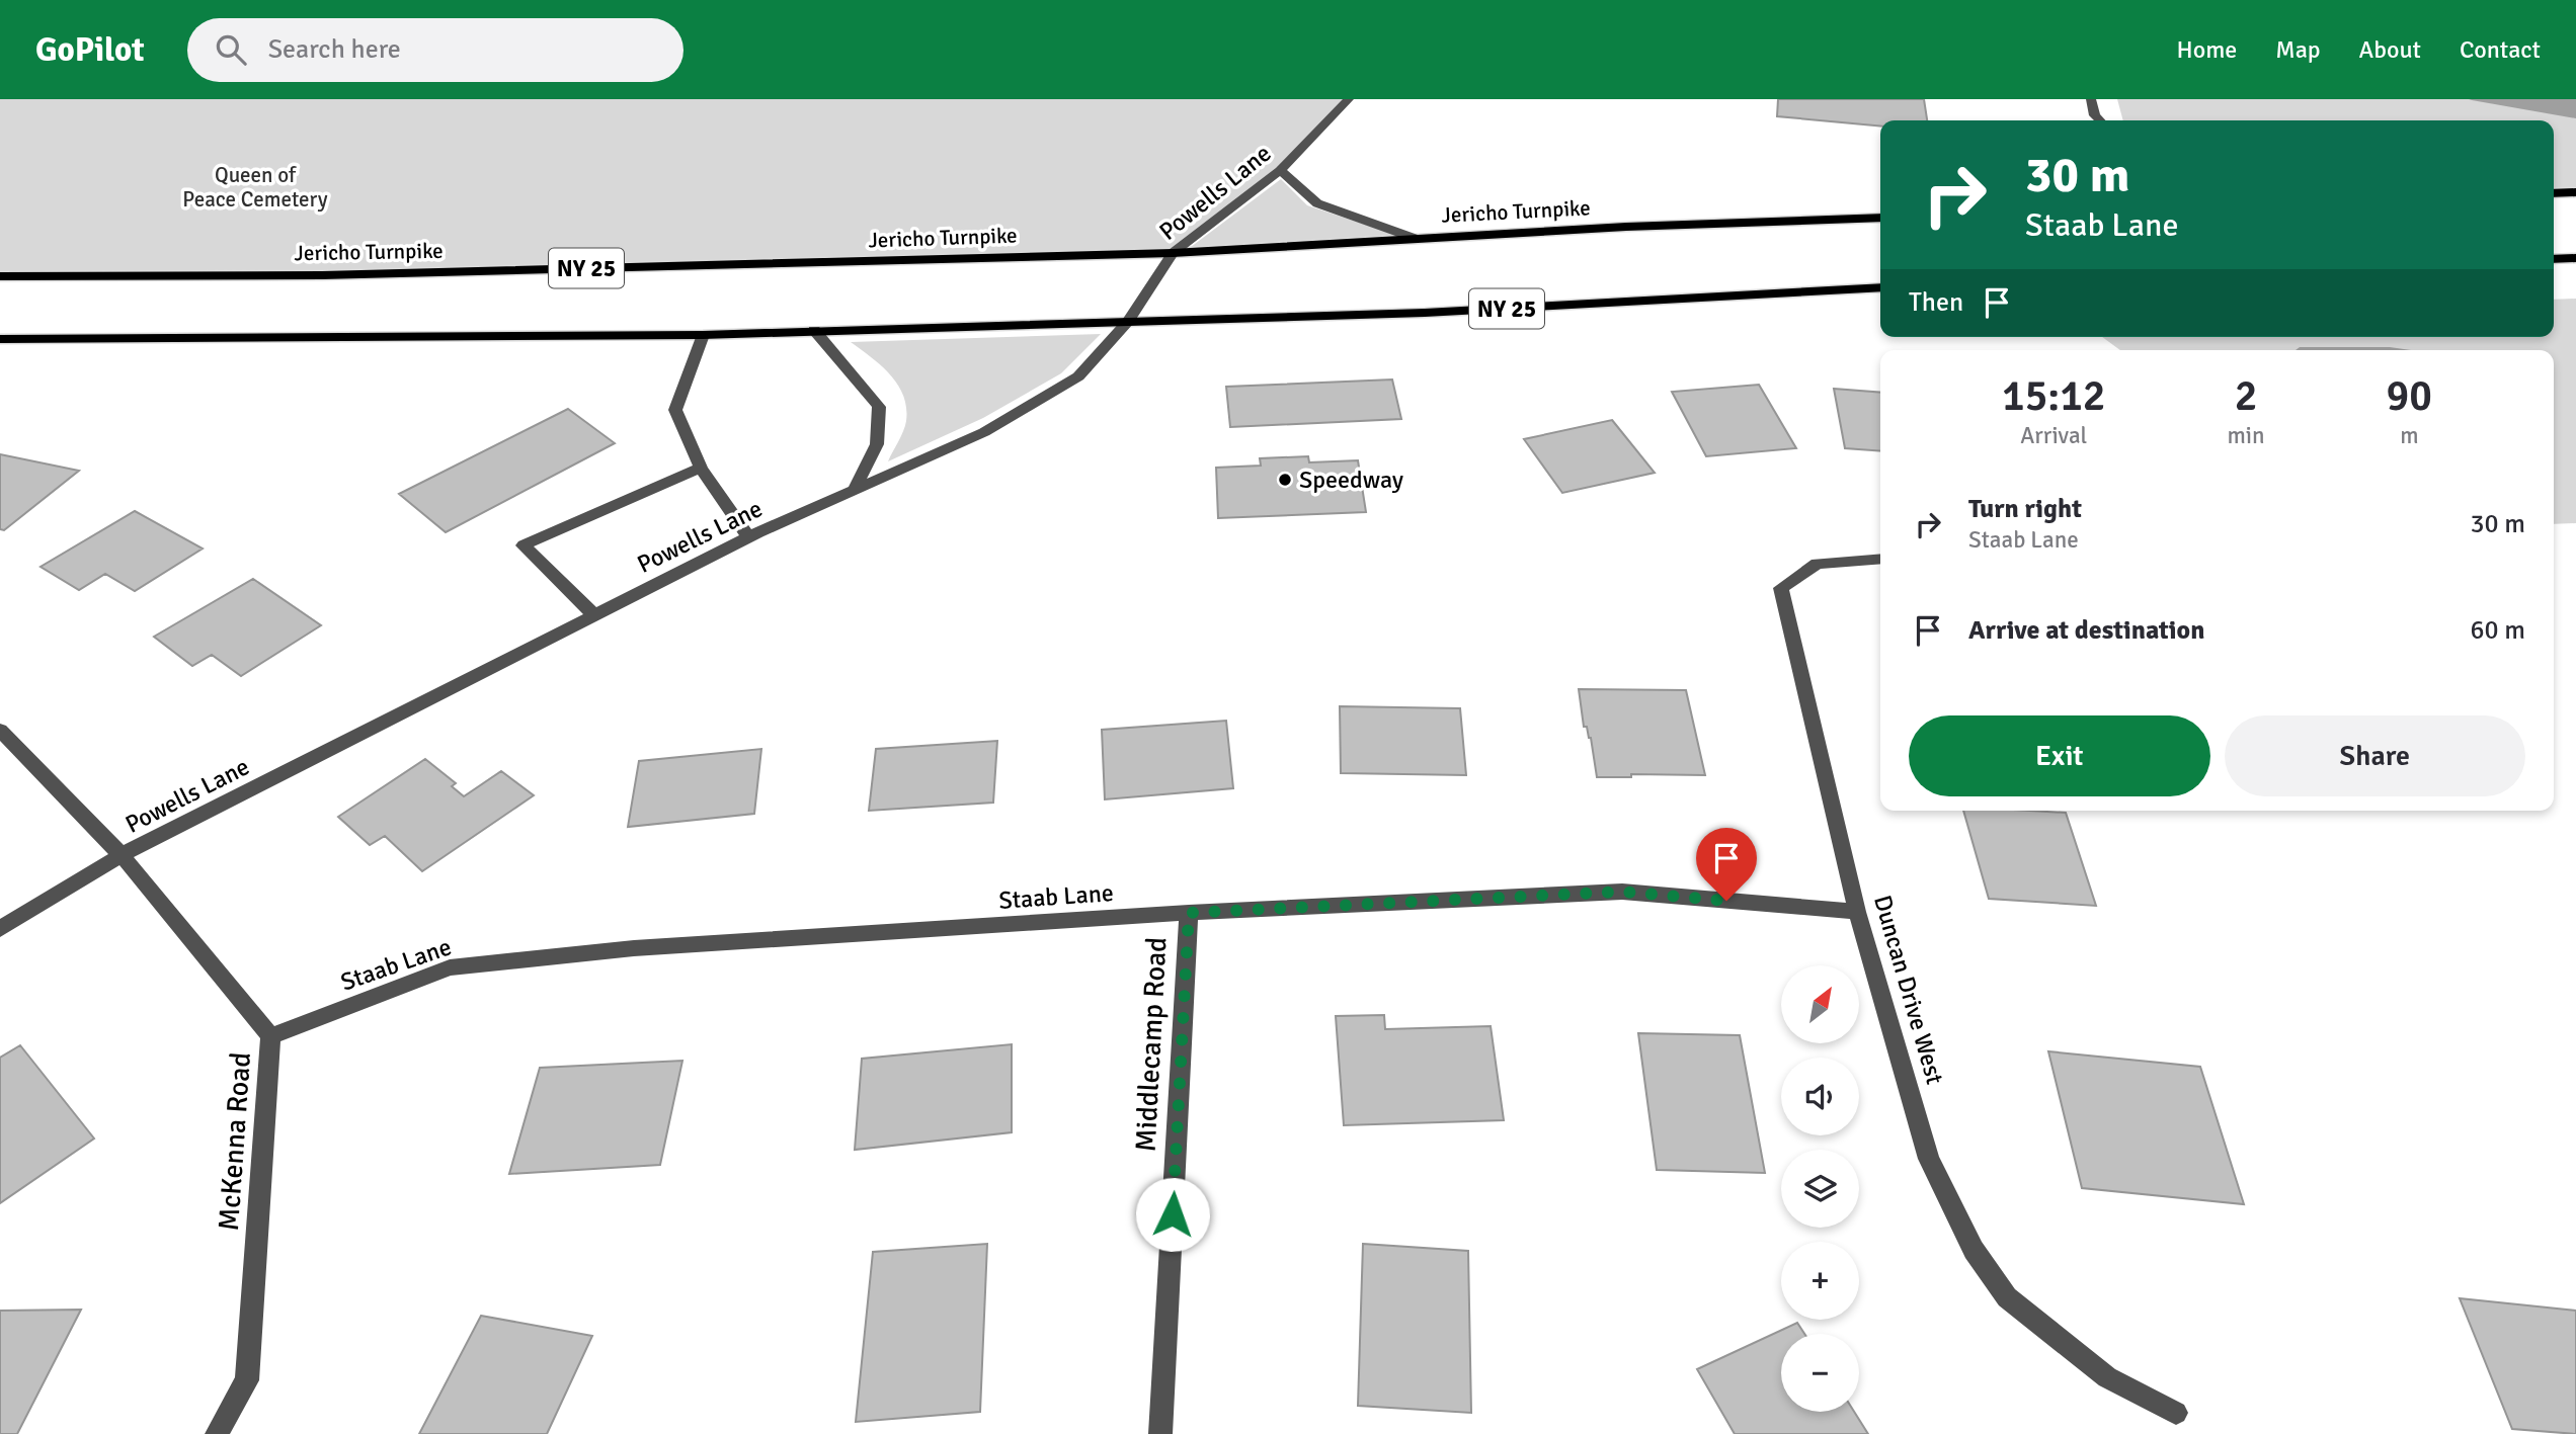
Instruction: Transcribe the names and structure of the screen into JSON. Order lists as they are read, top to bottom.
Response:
{
  "streets": {
    "main road": ["Jericho Turnpike", "NY 25"],
    "street": [
      "Powells Lane",
      "Staab Lane",
      "Duncan Drive West",
      "Middlecamp Road",
      "McKenna Road"
    ]
  },
  "crossings": [
    ["Powells Lane", "Jericho Turnpike"],
    ["Powells Lane", "NY 25"],
    ["Powells Lane", "McKenna Road"],
    ["Staab Lane", "Duncan Drive West"],
    ["Staab Lane", "Middlecamp Road"],
    ["Staab Lane", "McKenna Road"]
  ],
  "parks": ["Queen of Peace Cemetery"],
  "places": ["Speedway"],
  "north": "top right",
  "page": {
    "header": "GoPilot",
    "search": "Search here",
    "nav": [
      "Home",
      "Map",
      "About",
      "Contact"
    ],
    "turn": ["30 m", "Staab Lane"],
    "then": "Then",
    "eta": [
      "15:12",
      "Arrival",
      "2",
      "min",
      "90",
      "m"
    ],
    "list": [
      {
        "name": "Turn right",
        "note": "Staab Lane",
        "value": "30 m"
      },
      {
        "name": "Arrive at destination",
        "value": "60 m"
      }
    ],
    "buttons": ["Exit", "Share"],
    "map_buttons": ["+", "−"]
  }
}
